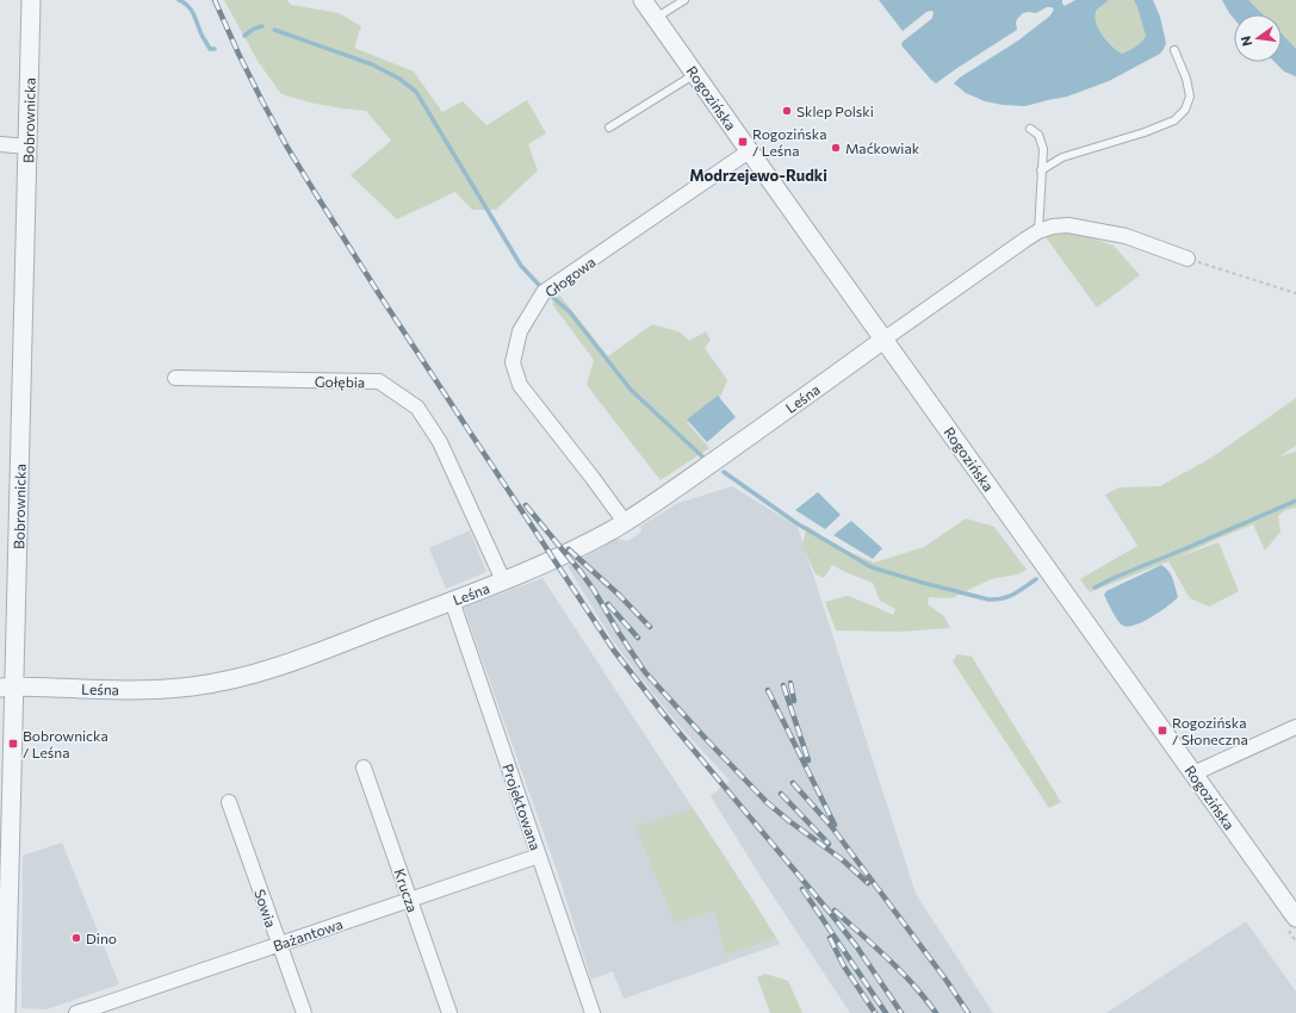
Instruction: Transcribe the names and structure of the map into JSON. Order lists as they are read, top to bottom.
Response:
{
  "streets": {
    "street": [
      "Rogozińska",
      "Bobrownicka",
      "Głogowa",
      "Gołębia",
      "Leśna",
      "Projektowana",
      "Krucza",
      "Sowia",
      "Bażantowa"
    ]
  },
  "crossings": [
    ["Rogozińska", "Głogowa"],
    ["Rogozińska", "Leśna"],
    ["Bobrownicka", "Leśna"],
    ["Głogowa", "Leśna"],
    ["Gołębia", "Leśna"],
    ["Leśna", "Projektowana"],
    ["Projektowana", "Bażantowa"],
    ["Krucza", "Bażantowa"],
    ["Sowia", "Bażantowa"]
  ],
  "districts": ["Modrzejewo-Rudki"],
  "places": {
    "other": ["Sklep Polski", "Maćkowiak", "Dino"],
    "transit": ["Rogozińska / Leśna", "Rogozińska / Słoneczna", "Bobrownicka / Leśna"]
  },
  "north": "left"
}
